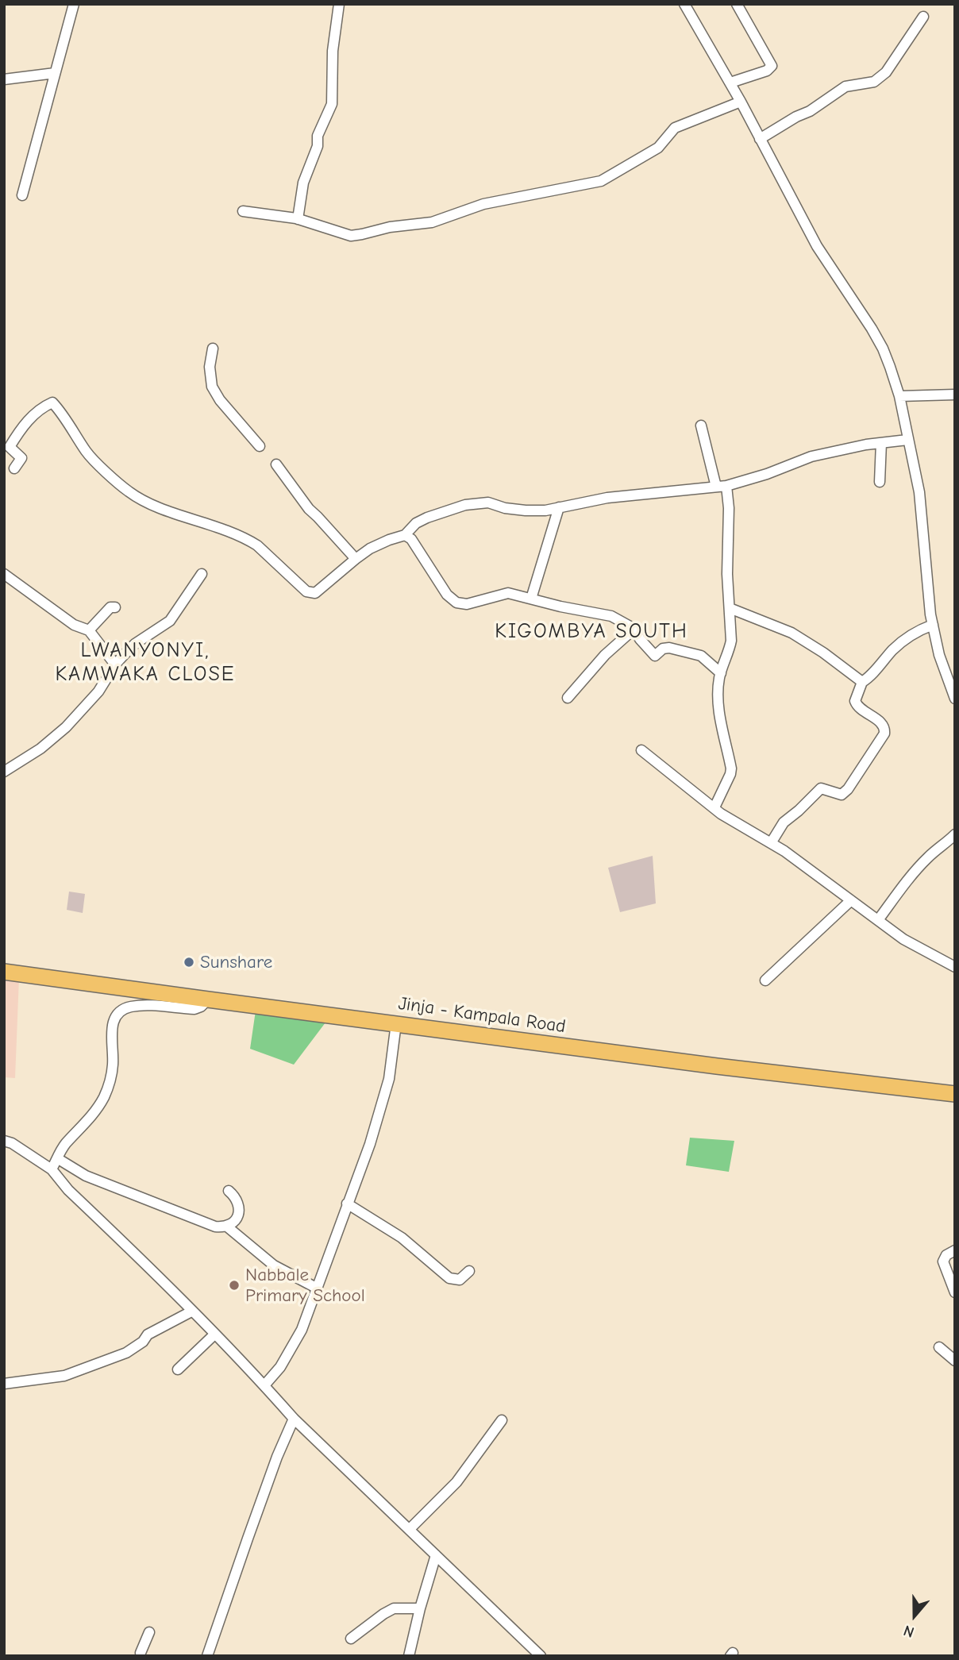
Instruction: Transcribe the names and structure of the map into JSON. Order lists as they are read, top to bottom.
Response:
{
  "streets": {
    "highway": ["Jinja - Kampala Road"]
  },
  "districts": ["KIGOMBYA SOUTH", "LWANYONYI, KAMWAKA CLOSE"],
  "places": ["Sunshare", "Nabbale Primary School"],
  "north": "bottom"
}
